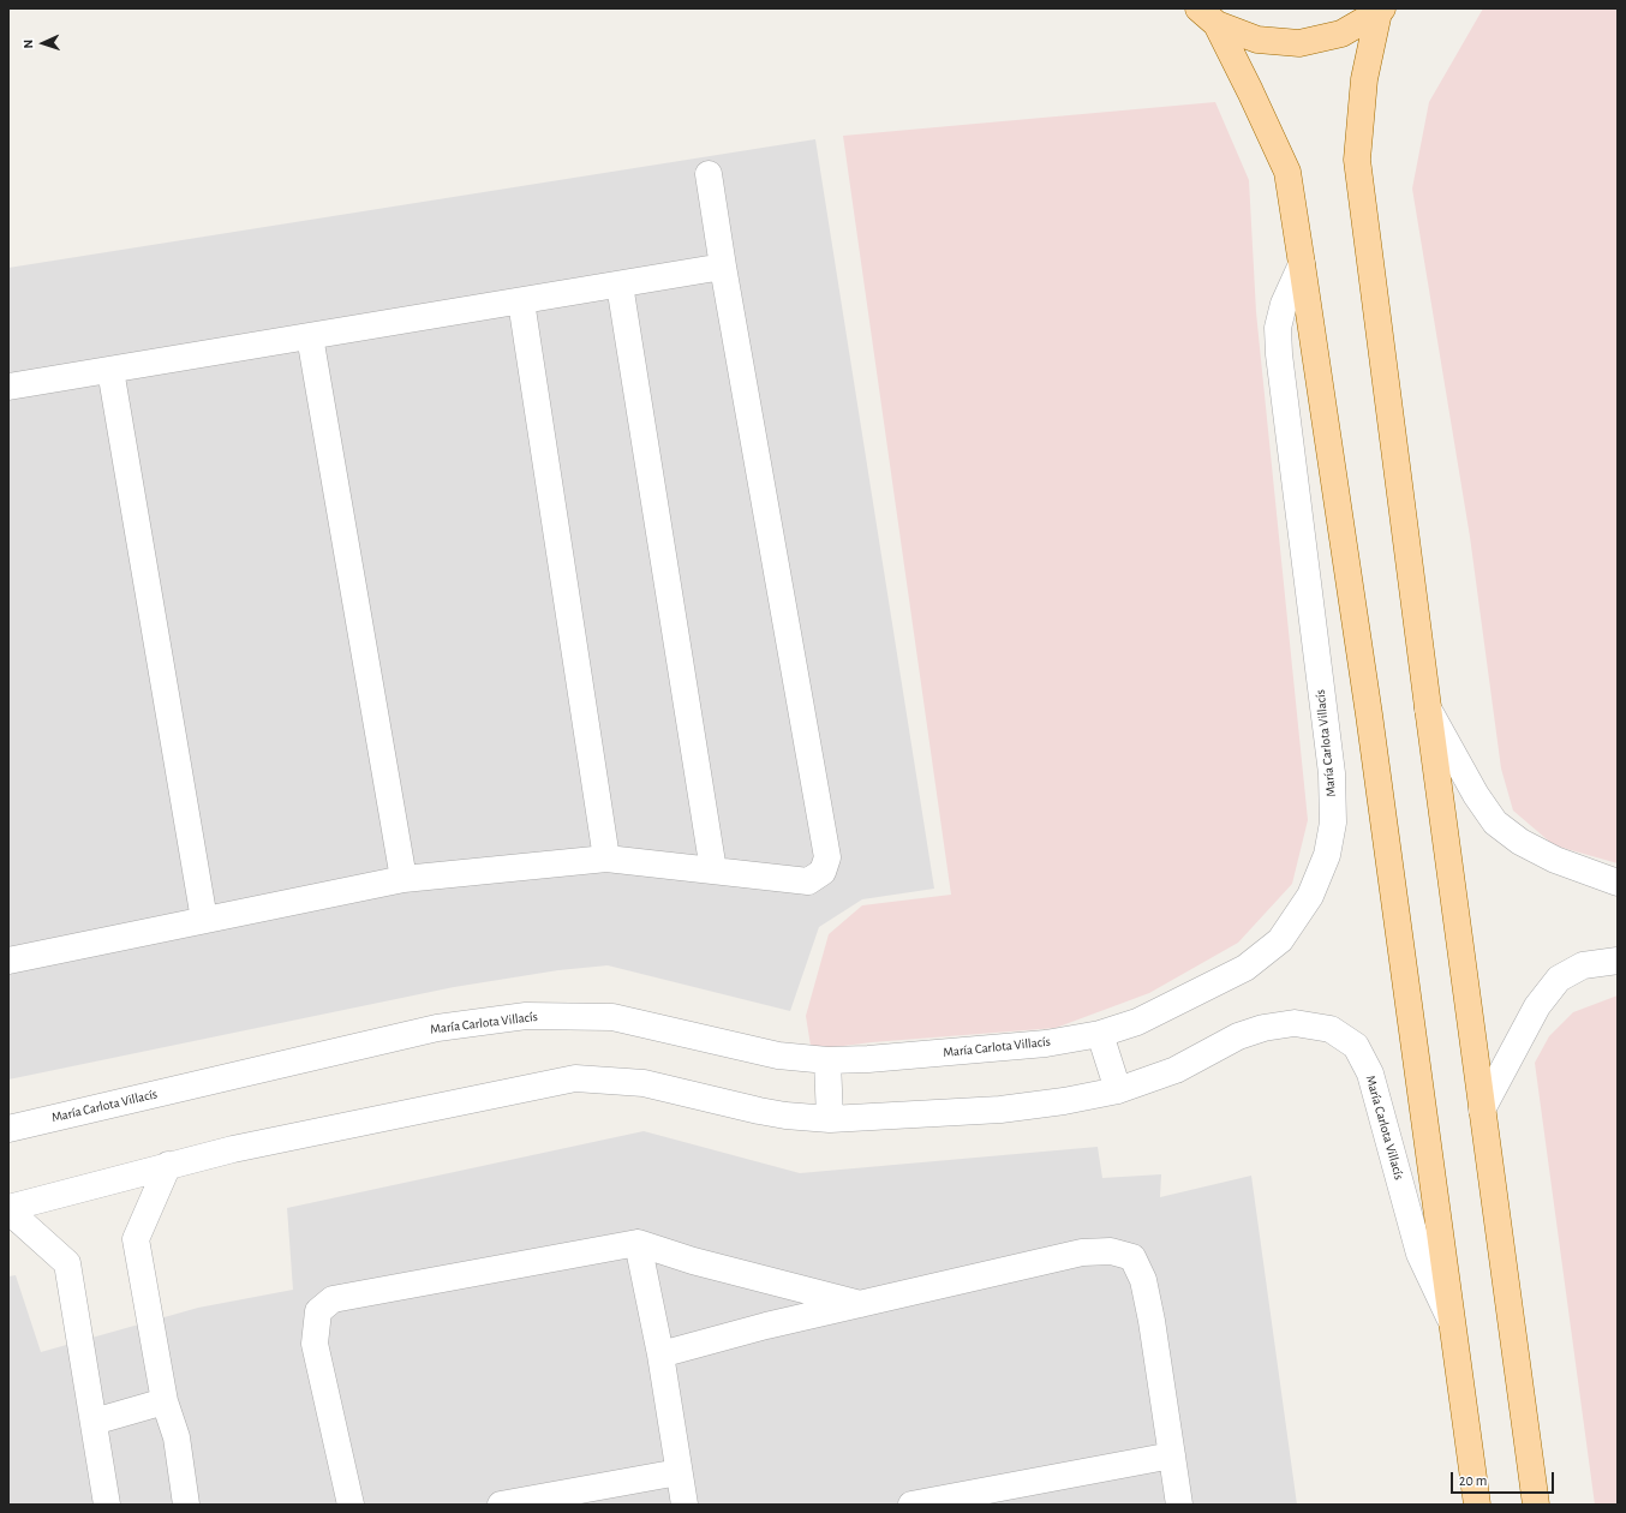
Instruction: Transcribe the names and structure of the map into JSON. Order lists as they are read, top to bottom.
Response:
{
  "streets": {
    "street": ["María Carlota Villacís"]
  },
  "scale_bar": "20 m",
  "north": "left"
}
